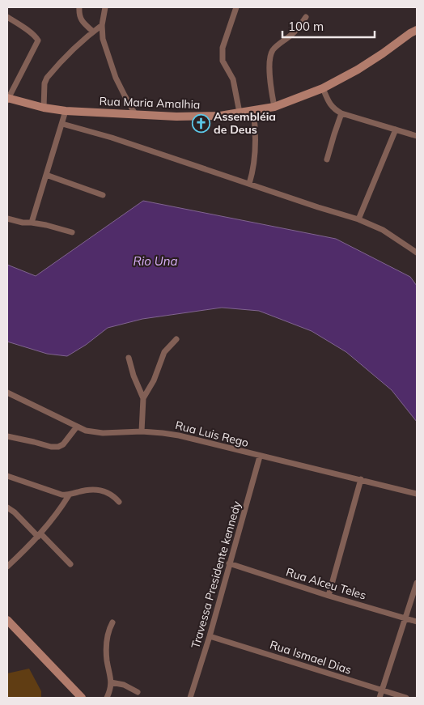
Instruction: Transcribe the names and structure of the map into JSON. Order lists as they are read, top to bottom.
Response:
{
  "streets": {
    "street": [
      "Rua Maria Amalhia",
      "Rua Luis Rego",
      "Travessa Presidente kennedy",
      "Rua Alceu Teles",
      "Rua Ismael Dias"
    ]
  },
  "crossings": [
    ["Rua Luis Rego", "Travessa Presidente kennedy"],
    ["Travessa Presidente kennedy", "Rua Alceu Teles"],
    ["Travessa Presidente kennedy", "Rua Ismael Dias"]
  ],
  "water": ["Rio Una"],
  "places": {
    "church": ["Assembléia de Deus"]
  },
  "scale_bar": "100 m"
}
